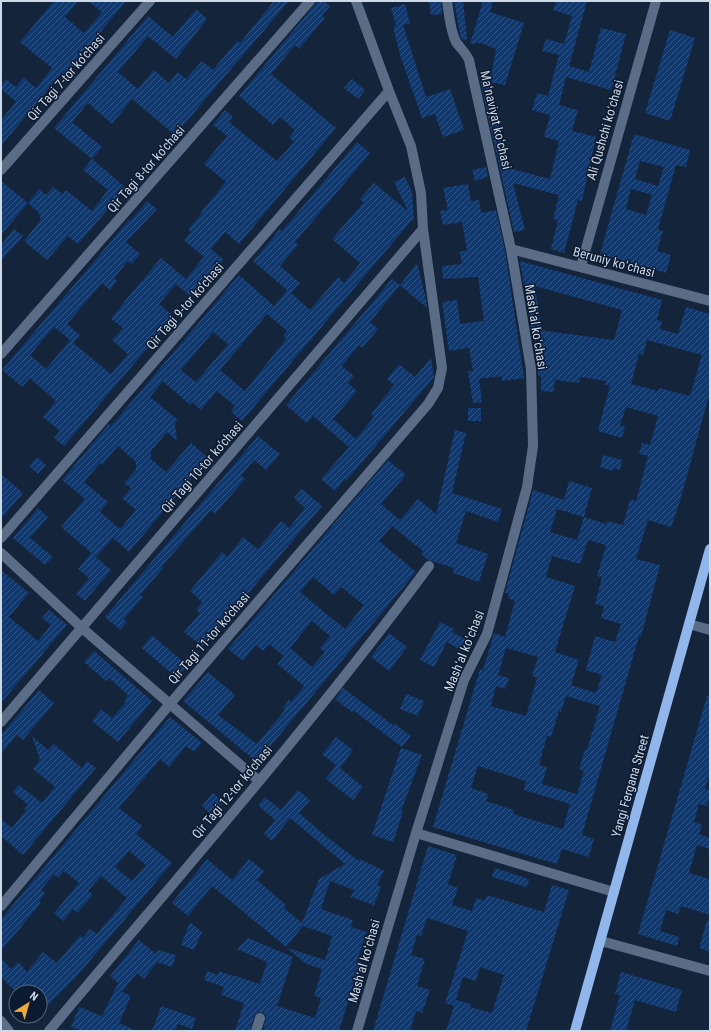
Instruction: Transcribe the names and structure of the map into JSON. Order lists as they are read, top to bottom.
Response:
{
  "streets": {
    "main road": ["Yangi Fergana Street"],
    "street": [
      "Qir Tagi 7-tor koʼchasi",
      "Maʻnaviyat koʻchasi",
      "Ali Qushchi koʻchasi",
      "Qir Tagi 8-tor koʼchasi",
      "Beruniy koʻchasi",
      "Qir Tagi 9-tor koʼchasi",
      "Mashʻal koʻchasi",
      "Qir Tagi 10-tor koʼchasi",
      "Qir Tagi 11-tor koʼchasi",
      "Qir Tagi 12-tor koʼchasi"
    ]
  },
  "crossings": [
    ["Maʻnaviyat koʻchasi", "Beruniy koʻchasi"],
    ["Maʻnaviyat koʻchasi", "Mashʻal koʻchasi"],
    ["Ali Qushchi koʻchasi", "Beruniy koʻchasi"],
    ["Beruniy koʻchasi", "Mashʻal koʻchasi"],
    ["Qir Tagi 10-tor koʼchasi", "Qir Tagi 11-tor koʼchasi"]
  ],
  "north": "top right"
}
